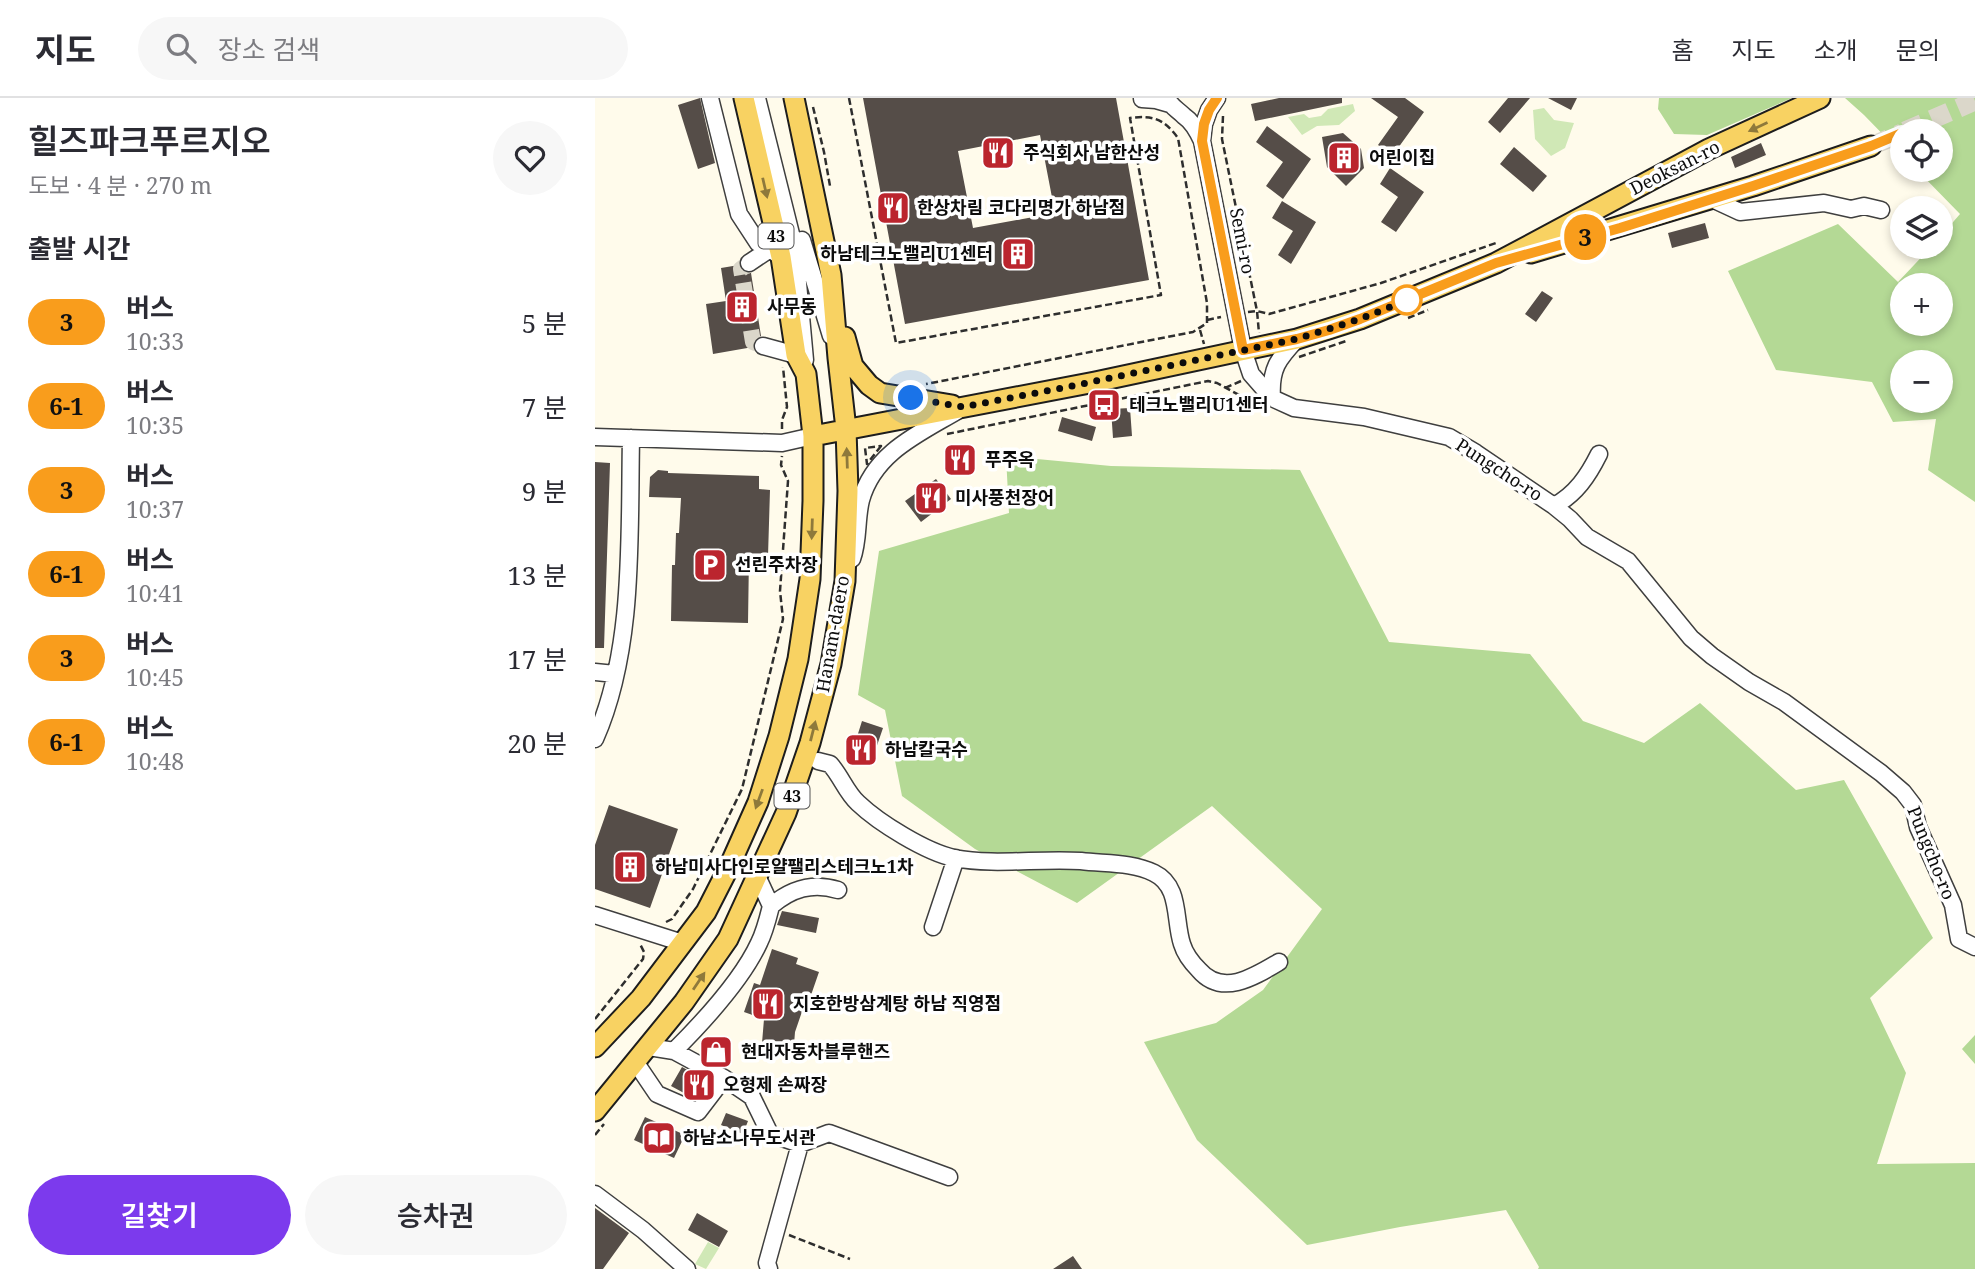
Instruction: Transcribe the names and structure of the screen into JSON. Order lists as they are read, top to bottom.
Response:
{
  "streets": {
    "main road": ["Deoksan-ro", "43", "Hanam-daero"],
    "street": ["Semi-ro", "Pungcho-ro"]
  },
  "crossings": [
    ["Deoksan-ro", "Semi-ro"]
  ],
  "places": {
    "restaurant": [
      "주식회사 남한산성",
      "한상차림 코다리명가 하남점",
      "푸주옥",
      "미사풍천장어",
      "하남칼국수",
      "지호한방삼계탕 하남 직영점",
      "오형제 손짜장"
    ],
    "building": [
      "어린이집",
      "하남테크노밸리U1센터",
      "사무동",
      "하남미사다인로얄팰리스테크노1차"
    ],
    "bus stop": ["테크노밸리U1센터"],
    "parking": ["선린주차장"],
    "shop": ["현대자동차블루핸즈"],
    "library": ["하남소나무도서관"]
  },
  "lines": ["bus line 3"],
  "page": {
    "header": "지도",
    "search": "장소 검색",
    "nav": [
      "홈",
      "지도",
      "소개",
      "문의"
    ],
    "heading": [
      ["힐즈파크푸르지오", "도보 · 4 분 · 270 m"],
      "출발 시간"
    ],
    "on_map": "3",
    "map_buttons": ["+", "−"],
    "list": [
      {
        "mark": "3",
        "name": "버스",
        "note": "10:33",
        "value": "5 분"
      },
      {
        "mark": "6-1",
        "name": "버스",
        "note": "10:35",
        "value": "7 분"
      },
      {
        "mark": "3",
        "name": "버스",
        "note": "10:37",
        "value": "9 분"
      },
      {
        "mark": "6-1",
        "name": "버스",
        "note": "10:41",
        "value": "13 분"
      },
      {
        "mark": "3",
        "name": "버스",
        "note": "10:45",
        "value": "17 분"
      },
      {
        "mark": "6-1",
        "name": "버스",
        "note": "10:48",
        "value": "20 분"
      }
    ],
    "buttons": ["길찾기", "승차권"]
  }
}
